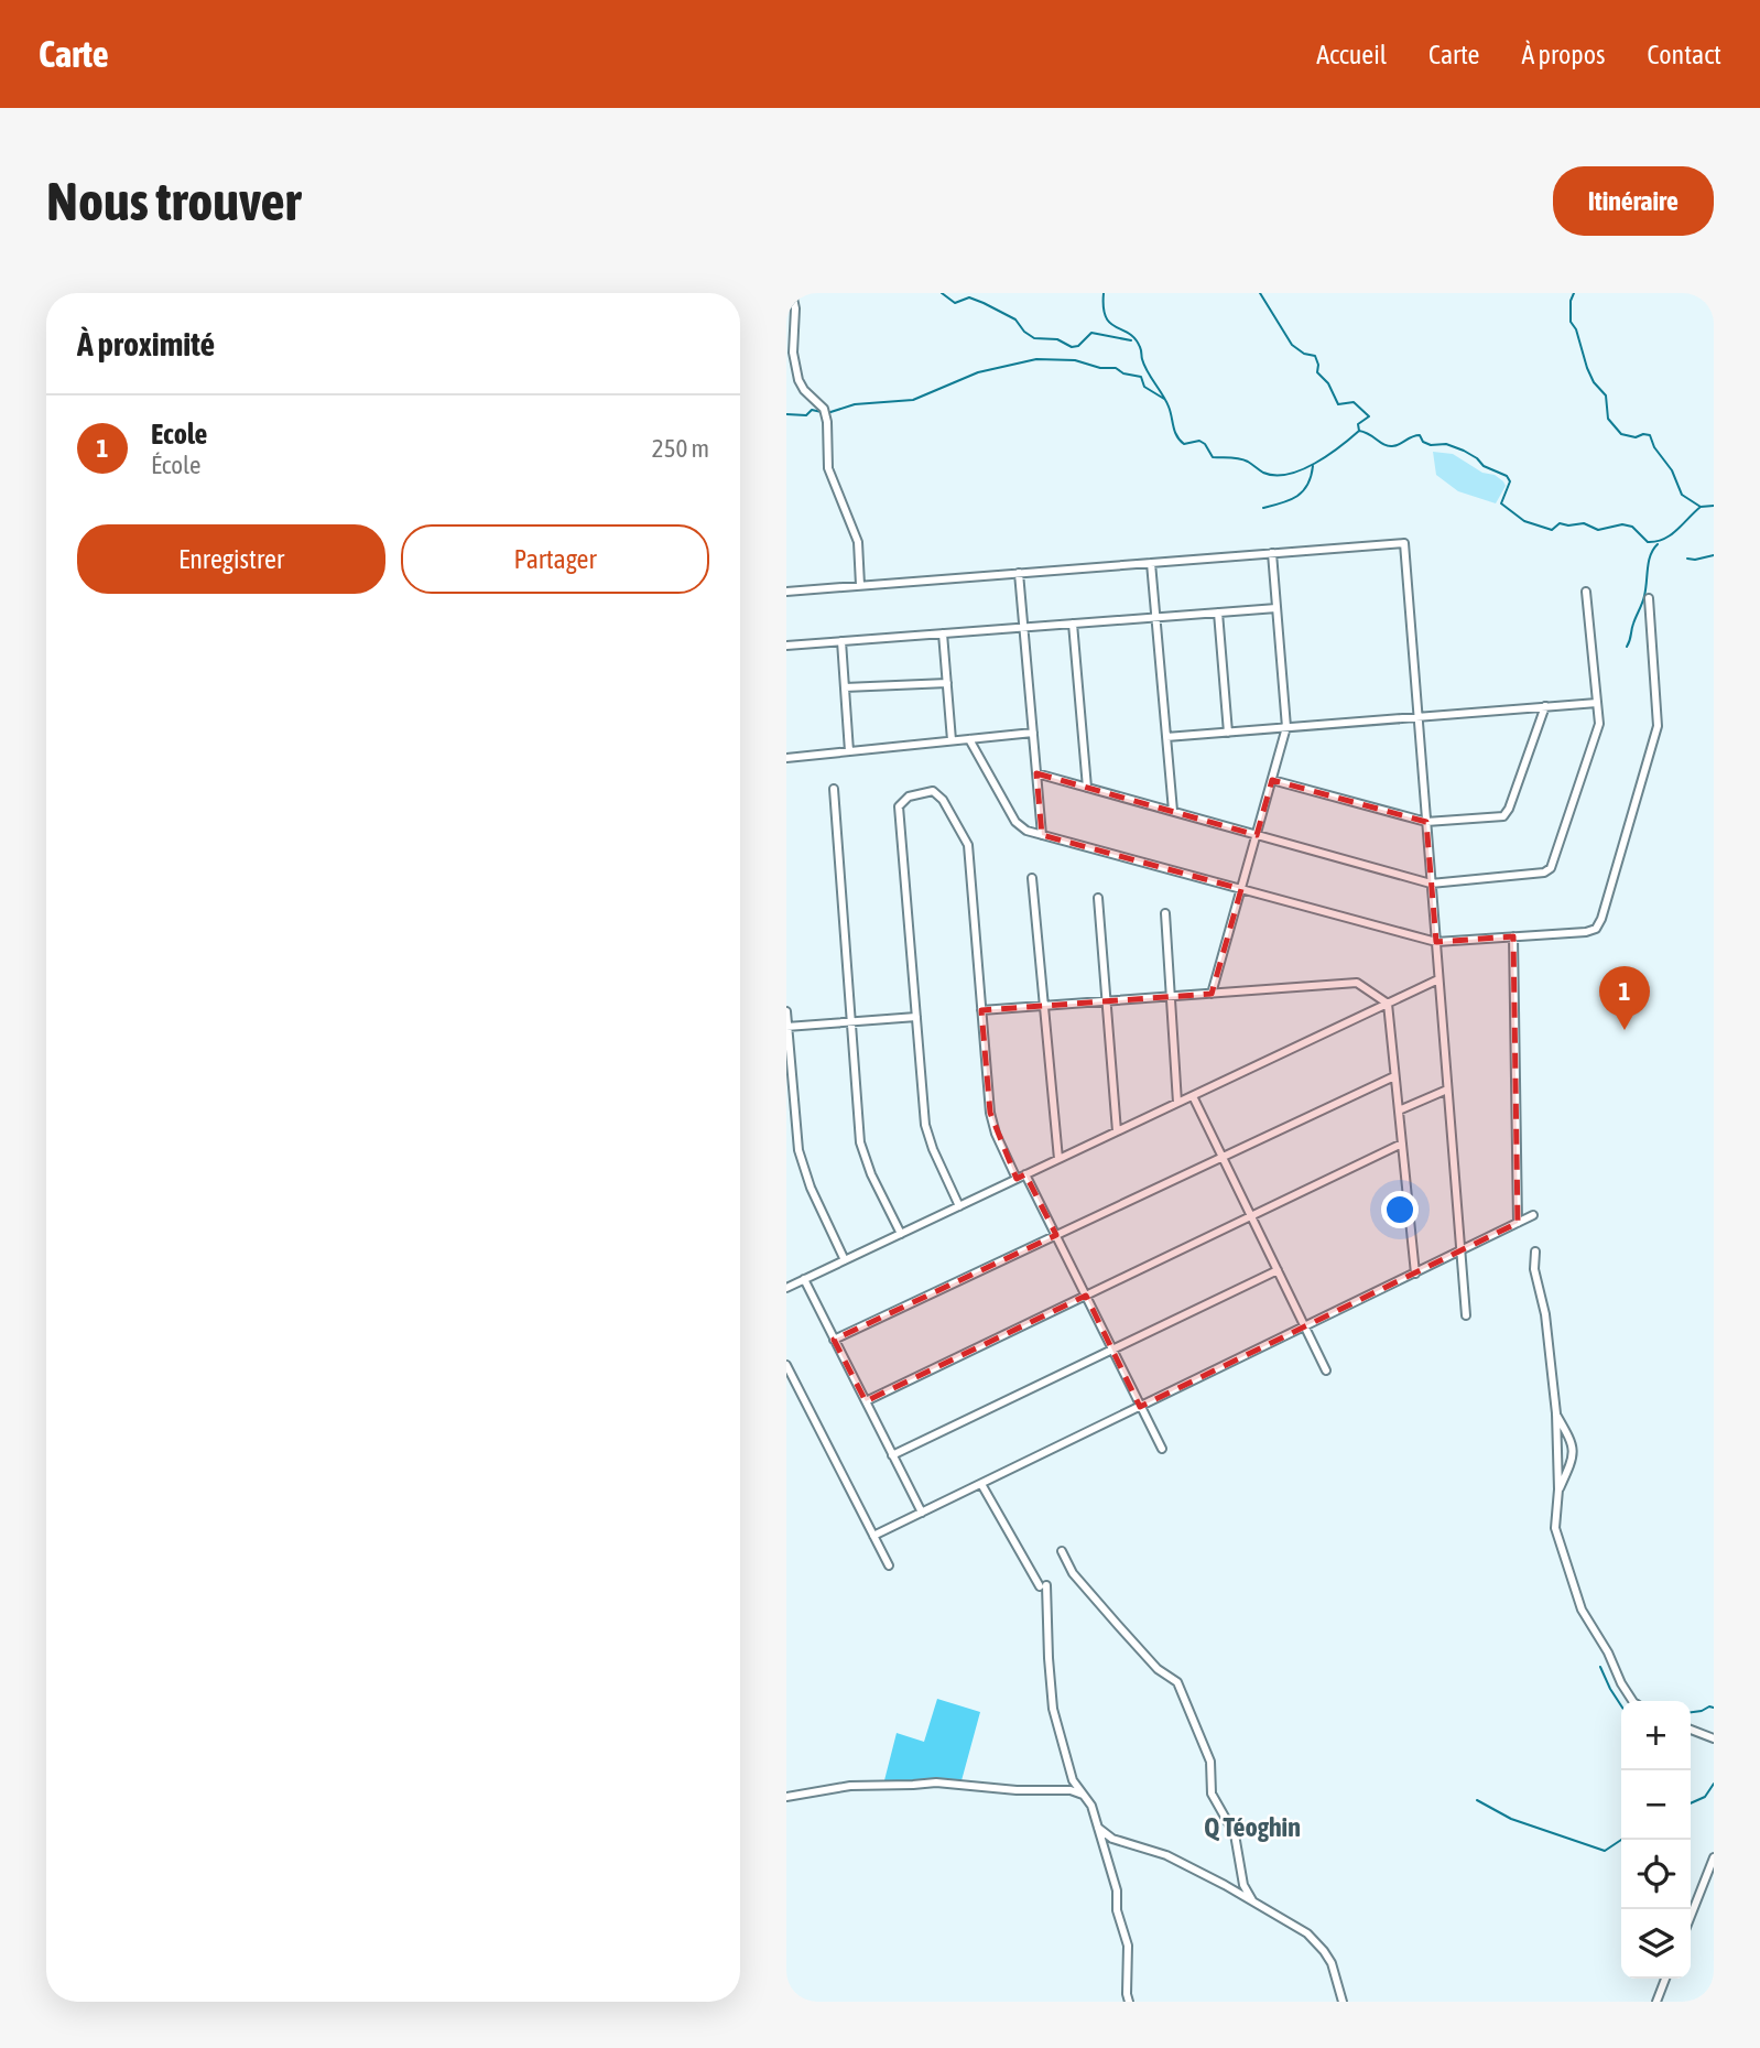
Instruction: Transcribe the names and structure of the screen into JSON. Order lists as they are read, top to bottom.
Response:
{
  "districts": ["Q Téoghin"],
  "page": {
    "header": "Carte",
    "nav": [
      "Accueil",
      "Carte",
      "À propos",
      "Contact"
    ],
    "buttons": [
      "Itinéraire",
      ["Enregistrer", "Partager"]
    ],
    "title": "Nous trouver",
    "heading": "À proximité",
    "list": [
      {
        "mark": "1",
        "name": "Ecole",
        "note": "École",
        "value": "250 m"
      }
    ],
    "pins": "1",
    "map_buttons": ["+", "−"]
  }
}
